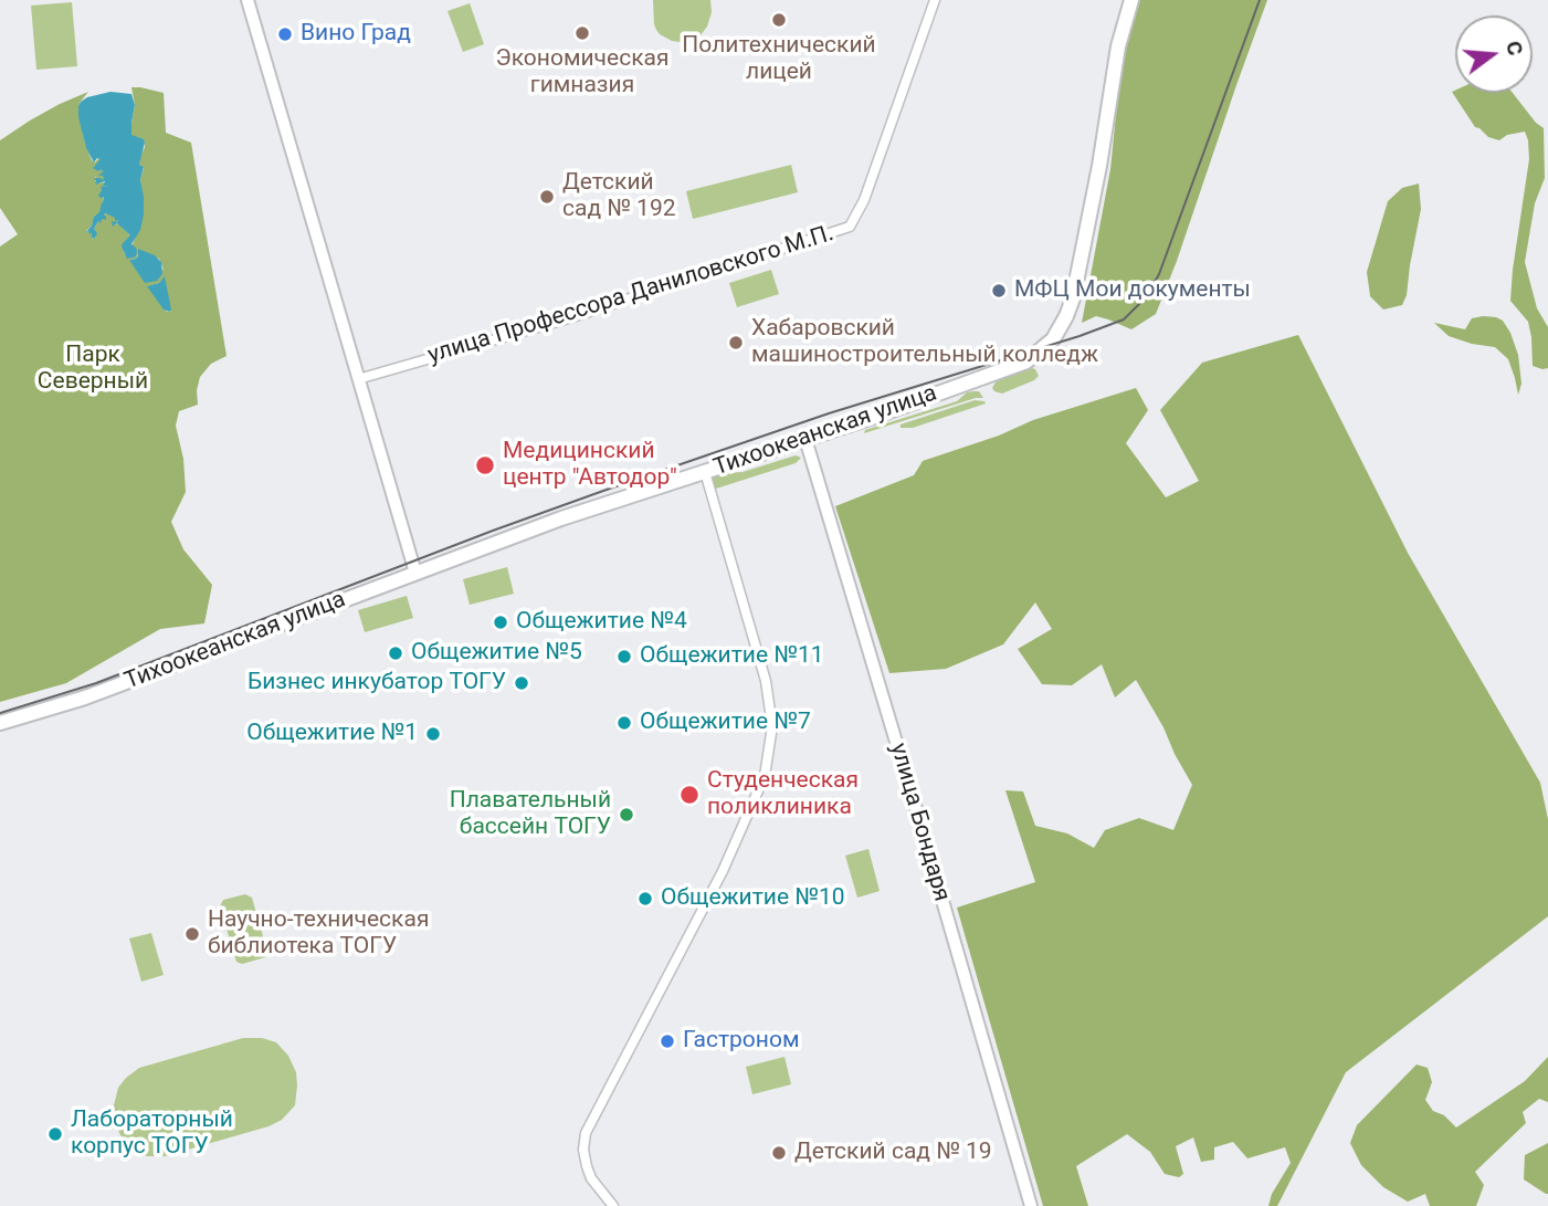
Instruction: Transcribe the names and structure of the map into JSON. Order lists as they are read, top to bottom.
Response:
{
  "streets": {
    "main road": ["Тихоокеанская улица", "улица Бондаря"],
    "street": ["улица Профессора Даниловского М.П."]
  },
  "crossings": [
    ["Тихоокеанская улица", "улица Бондаря"]
  ],
  "parks": ["Парк Северный"],
  "places": [
    "Политехнический лицей",
    "Экономическая гимназия",
    "Вино Град",
    "Детский сад № 192",
    "МФЦ Мои документы",
    "Хабаровский машиностроительный колледж",
    "Медицинский центр \"Автодор\"",
    "Общежитие №4",
    "Общежитие №5",
    "Общежитие №11",
    "Бизнес инкубатор ТОГУ",
    "Общежитие №7",
    "Общежитие №1",
    "Студенческая поликлиника",
    "Плавательный бассейн ТОГУ",
    "Общежитие №10",
    "Научно-техническая библиотека ТОГУ",
    "Гастроном",
    "Лабораторный корпус ТОГУ",
    "Детский сад № 19"
  ],
  "north": "right"
}
